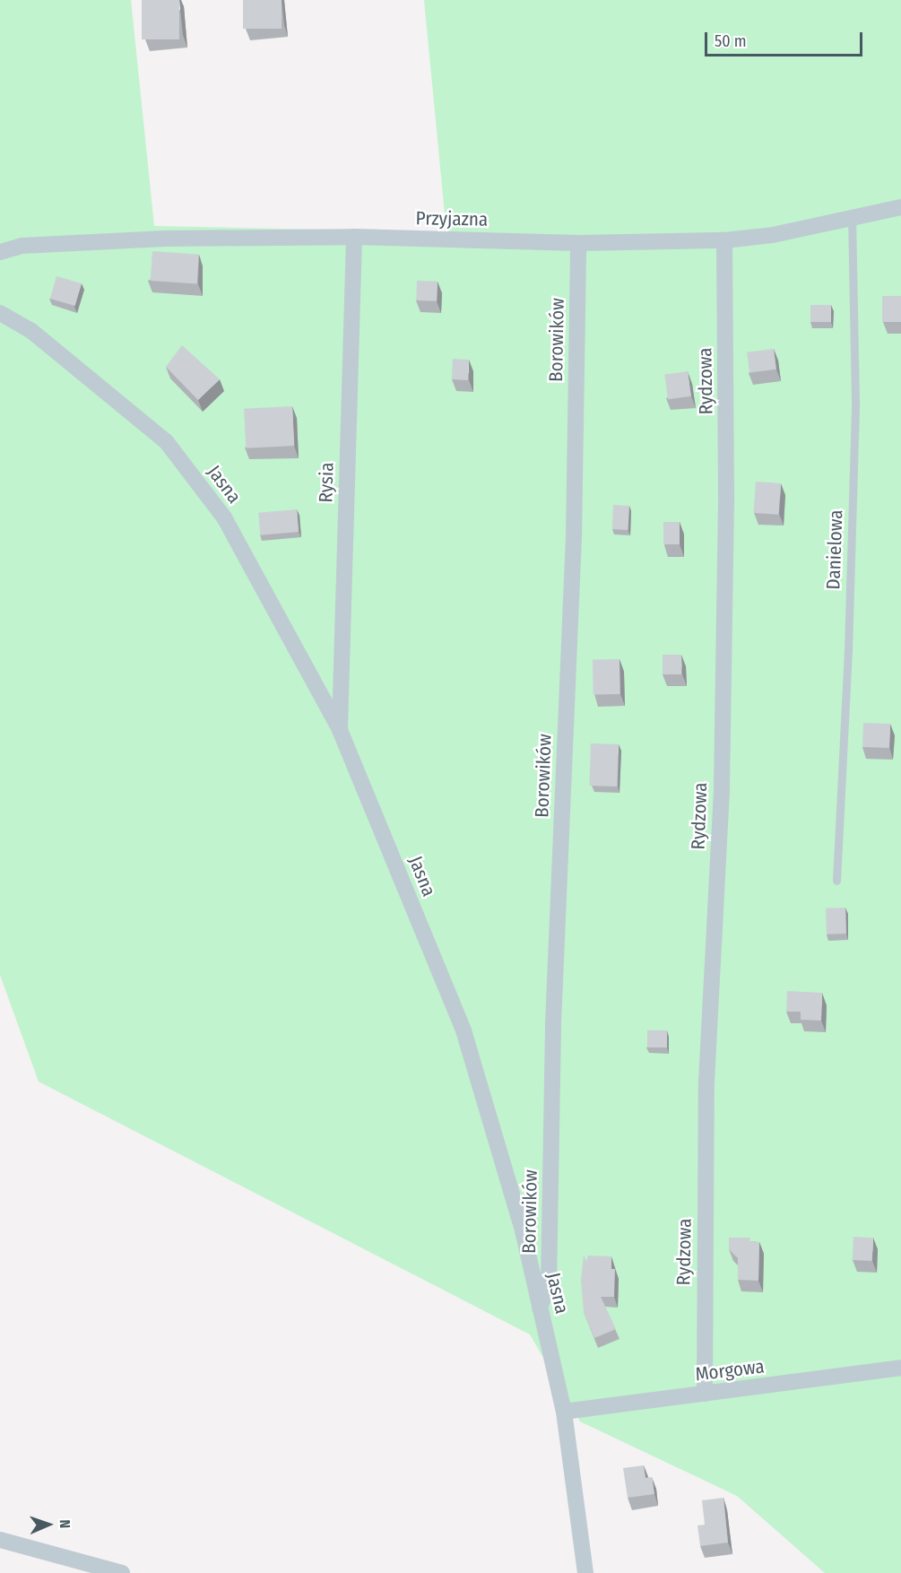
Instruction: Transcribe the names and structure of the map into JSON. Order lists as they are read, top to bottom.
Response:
{
  "streets": {
    "street": [
      "Przyjazna",
      "Borowików",
      "Rydzowa",
      "Rysia",
      "Jasna",
      "Morgowa"
    ],
    "lane": ["Danielowa"]
  },
  "crossings": [
    ["Przyjazna", "Borowików"],
    ["Przyjazna", "Rydzowa"],
    ["Przyjazna", "Rysia"],
    ["Przyjazna", "Danielowa"],
    ["Borowików", "Jasna"],
    ["Rydzowa", "Morgowa"],
    ["Rysia", "Jasna"],
    ["Jasna", "Morgowa"]
  ],
  "scale_bar": "50 m",
  "north": "right"
}
